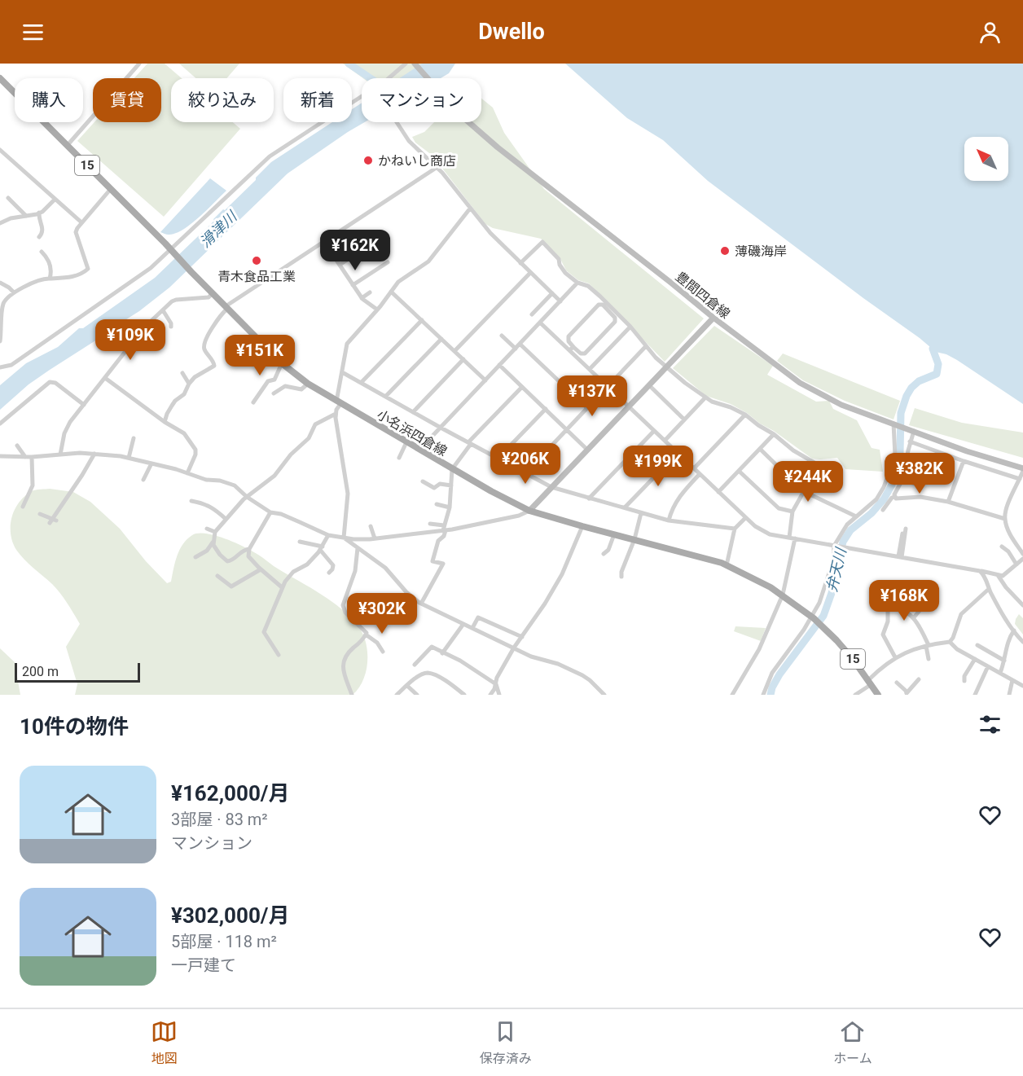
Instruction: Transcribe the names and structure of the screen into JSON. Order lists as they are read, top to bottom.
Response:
{
  "streets": {
    "main road": ["15", "豊間四倉線", "小名浜四倉線"]
  },
  "water": ["滑津川", "弁天川"],
  "places": ["かねいし商店", "薄磯海岸", "青木食品工業"],
  "scale_bar": "200 m",
  "north": "top left",
  "page": {
    "header": "Dwello",
    "chip": [
      "購入",
      "賃貸",
      "絞り込み",
      "新着",
      "マンション"
    ],
    "price": [
      "¥162K",
      "¥109K",
      "¥151K",
      "¥137K",
      "¥206K",
      "¥199K",
      "¥382K",
      "¥244K",
      "¥168K",
      "¥302K"
    ],
    "scale": "200 m",
    "heading": "10件の物件",
    "list": [
      {
        "name": "¥162,000/月",
        "note": "3部屋 · 83 m² · マンション"
      },
      {
        "name": "¥302,000/月",
        "note": "5部屋 · 118 m² · 一戸建て"
      }
    ],
    "tabs": ["地図", "保存済み", "ホーム"]
  }
}
